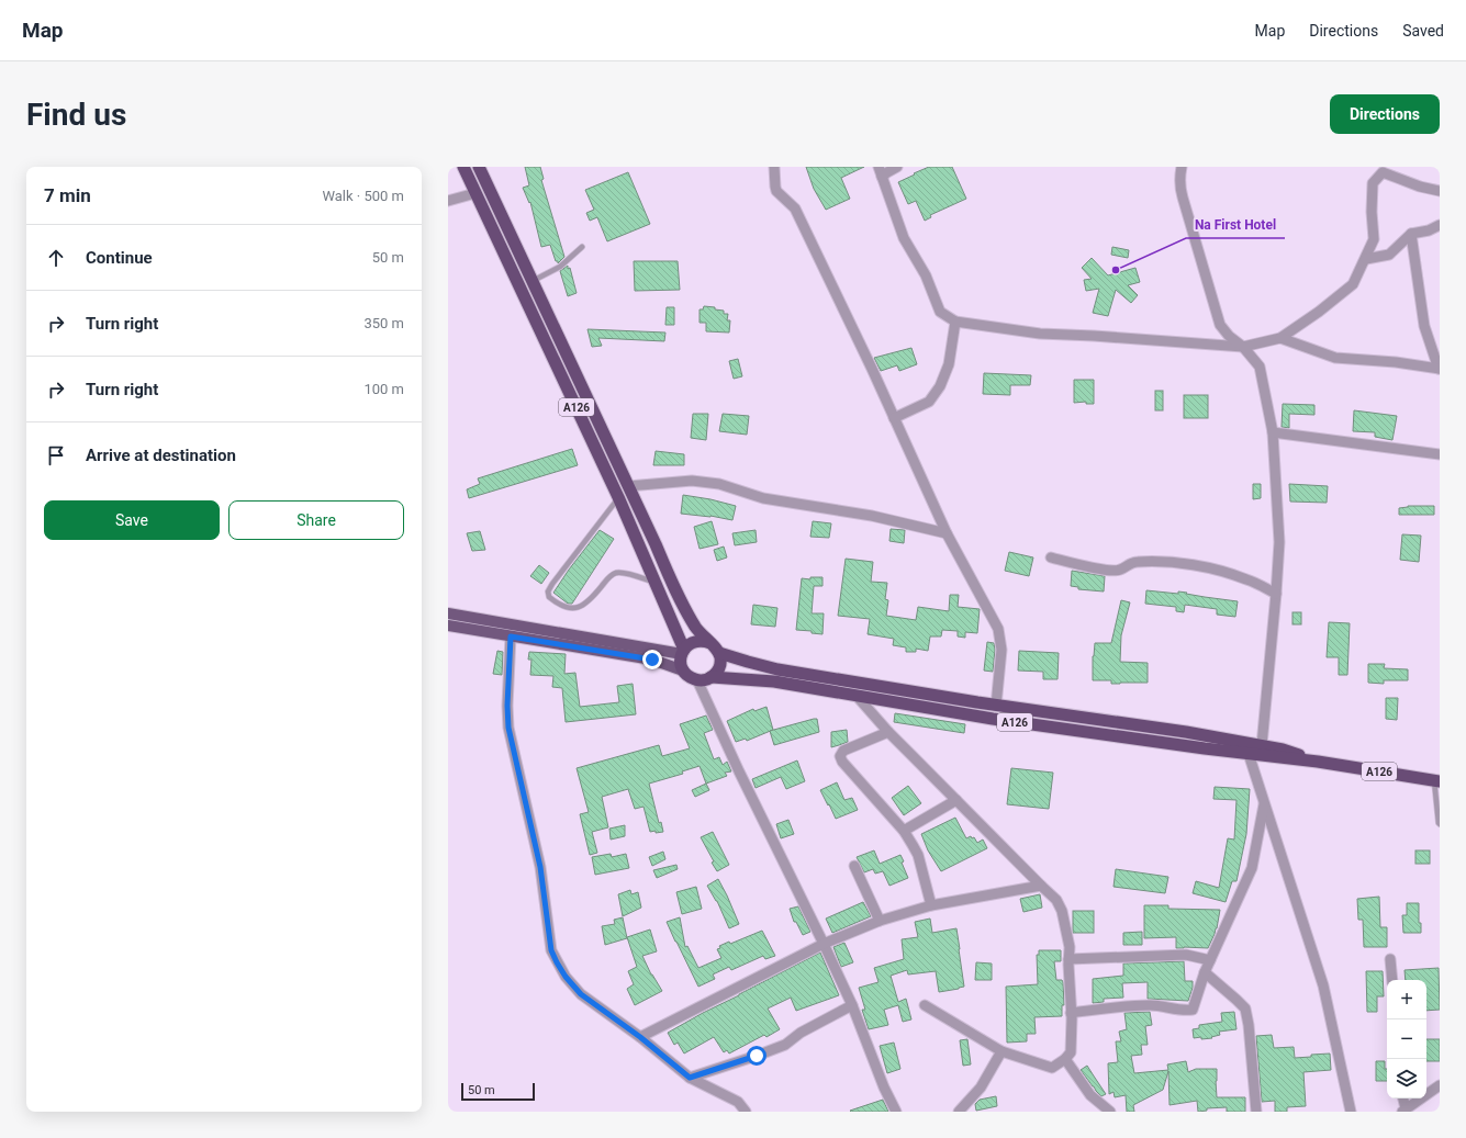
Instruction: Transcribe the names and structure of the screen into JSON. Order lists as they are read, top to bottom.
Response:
{
  "streets": {
    "highway": ["A126"]
  },
  "places": ["Na First Hotel"],
  "scale_bar": "50 m",
  "page": {
    "header": "Map",
    "nav": ["Map", "Directions", "Saved"],
    "buttons": [
      "Directions",
      ["Save", "Share"]
    ],
    "title": "Find us",
    "heading": ["7 min", "Walk · 500 m"],
    "list": [
      ["Continue", "50 m"],
      ["Turn right", "350 m"],
      ["Turn right", "100 m"],
      "Arrive at destination"
    ],
    "map_buttons": ["+", "−"],
    "scale": "50 m"
  }
}
